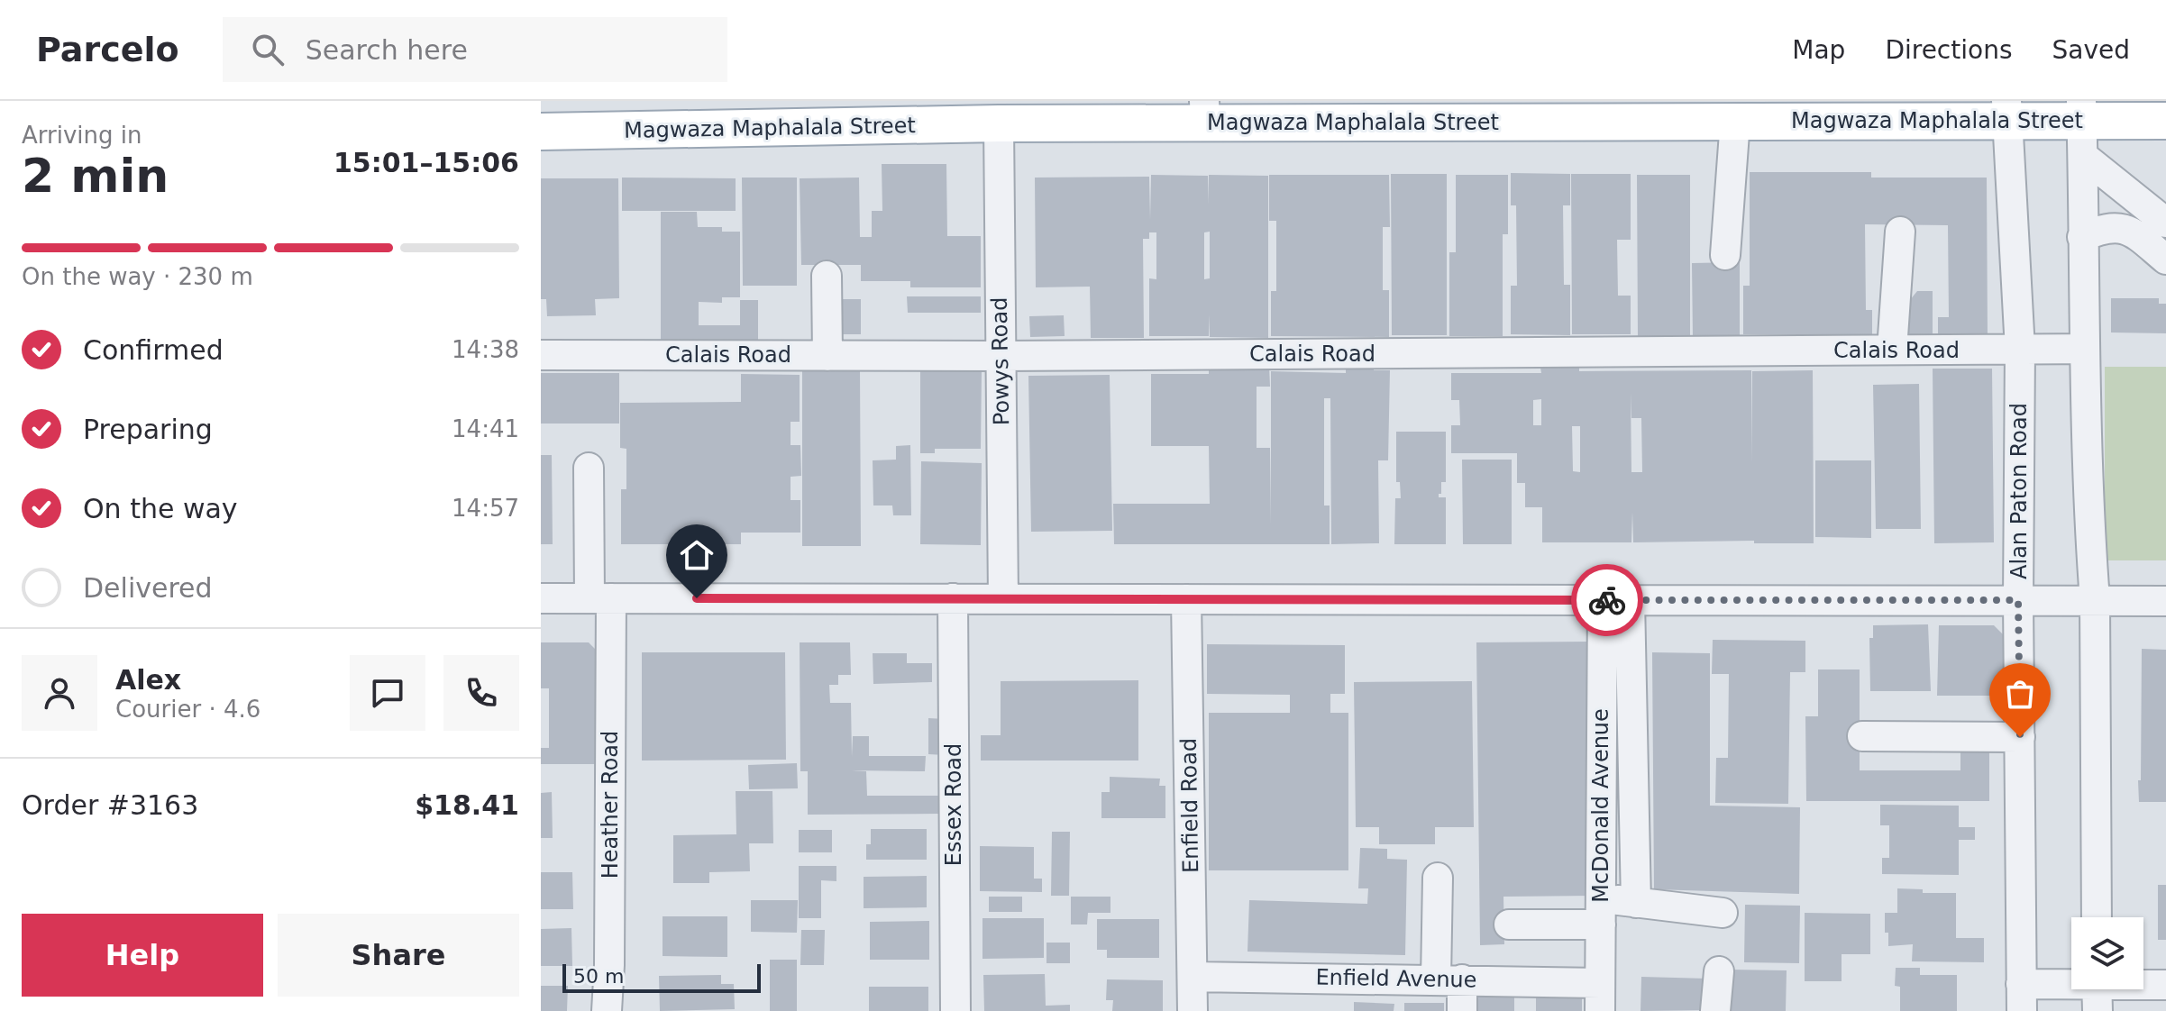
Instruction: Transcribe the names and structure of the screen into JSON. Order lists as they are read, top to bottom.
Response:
{
  "streets": {
    "main road": ["Magwaza Maphalala Street"],
    "street": [
      "Calais Road",
      "Powys Road",
      "Alan Paton Road",
      "Heather Road",
      "Essex Road",
      "Enfield Road",
      "McDonald Avenue",
      "Enfield Avenue"
    ]
  },
  "crossings": [
    ["Magwaza Maphalala Street", "Powys Road"],
    ["Magwaza Maphalala Street", "Alan Paton Road"],
    ["Calais Road", "Powys Road"],
    ["Calais Road", "Alan Paton Road"],
    ["Enfield Road", "Enfield Avenue"],
    ["McDonald Avenue", "Enfield Avenue"]
  ],
  "scale_bar": "50 m",
  "page": {
    "header": "Parcelo",
    "search": "Search here",
    "nav": ["Map", "Directions", "Saved"],
    "heading": ["2 min", "Arriving in", "15:01–15:06"],
    "panel": [
      "Alex",
      "Courier · 4.6",
      "Order #3163",
      "$18.41"
    ],
    "bar": "On the way · 230 m",
    "list": [
      ["Confirmed", "14:38"],
      ["Preparing", "14:41"],
      ["On the way", "14:57"],
      "Delivered"
    ],
    "buttons": ["Help", "Share"],
    "scale": "50 m"
  }
}
